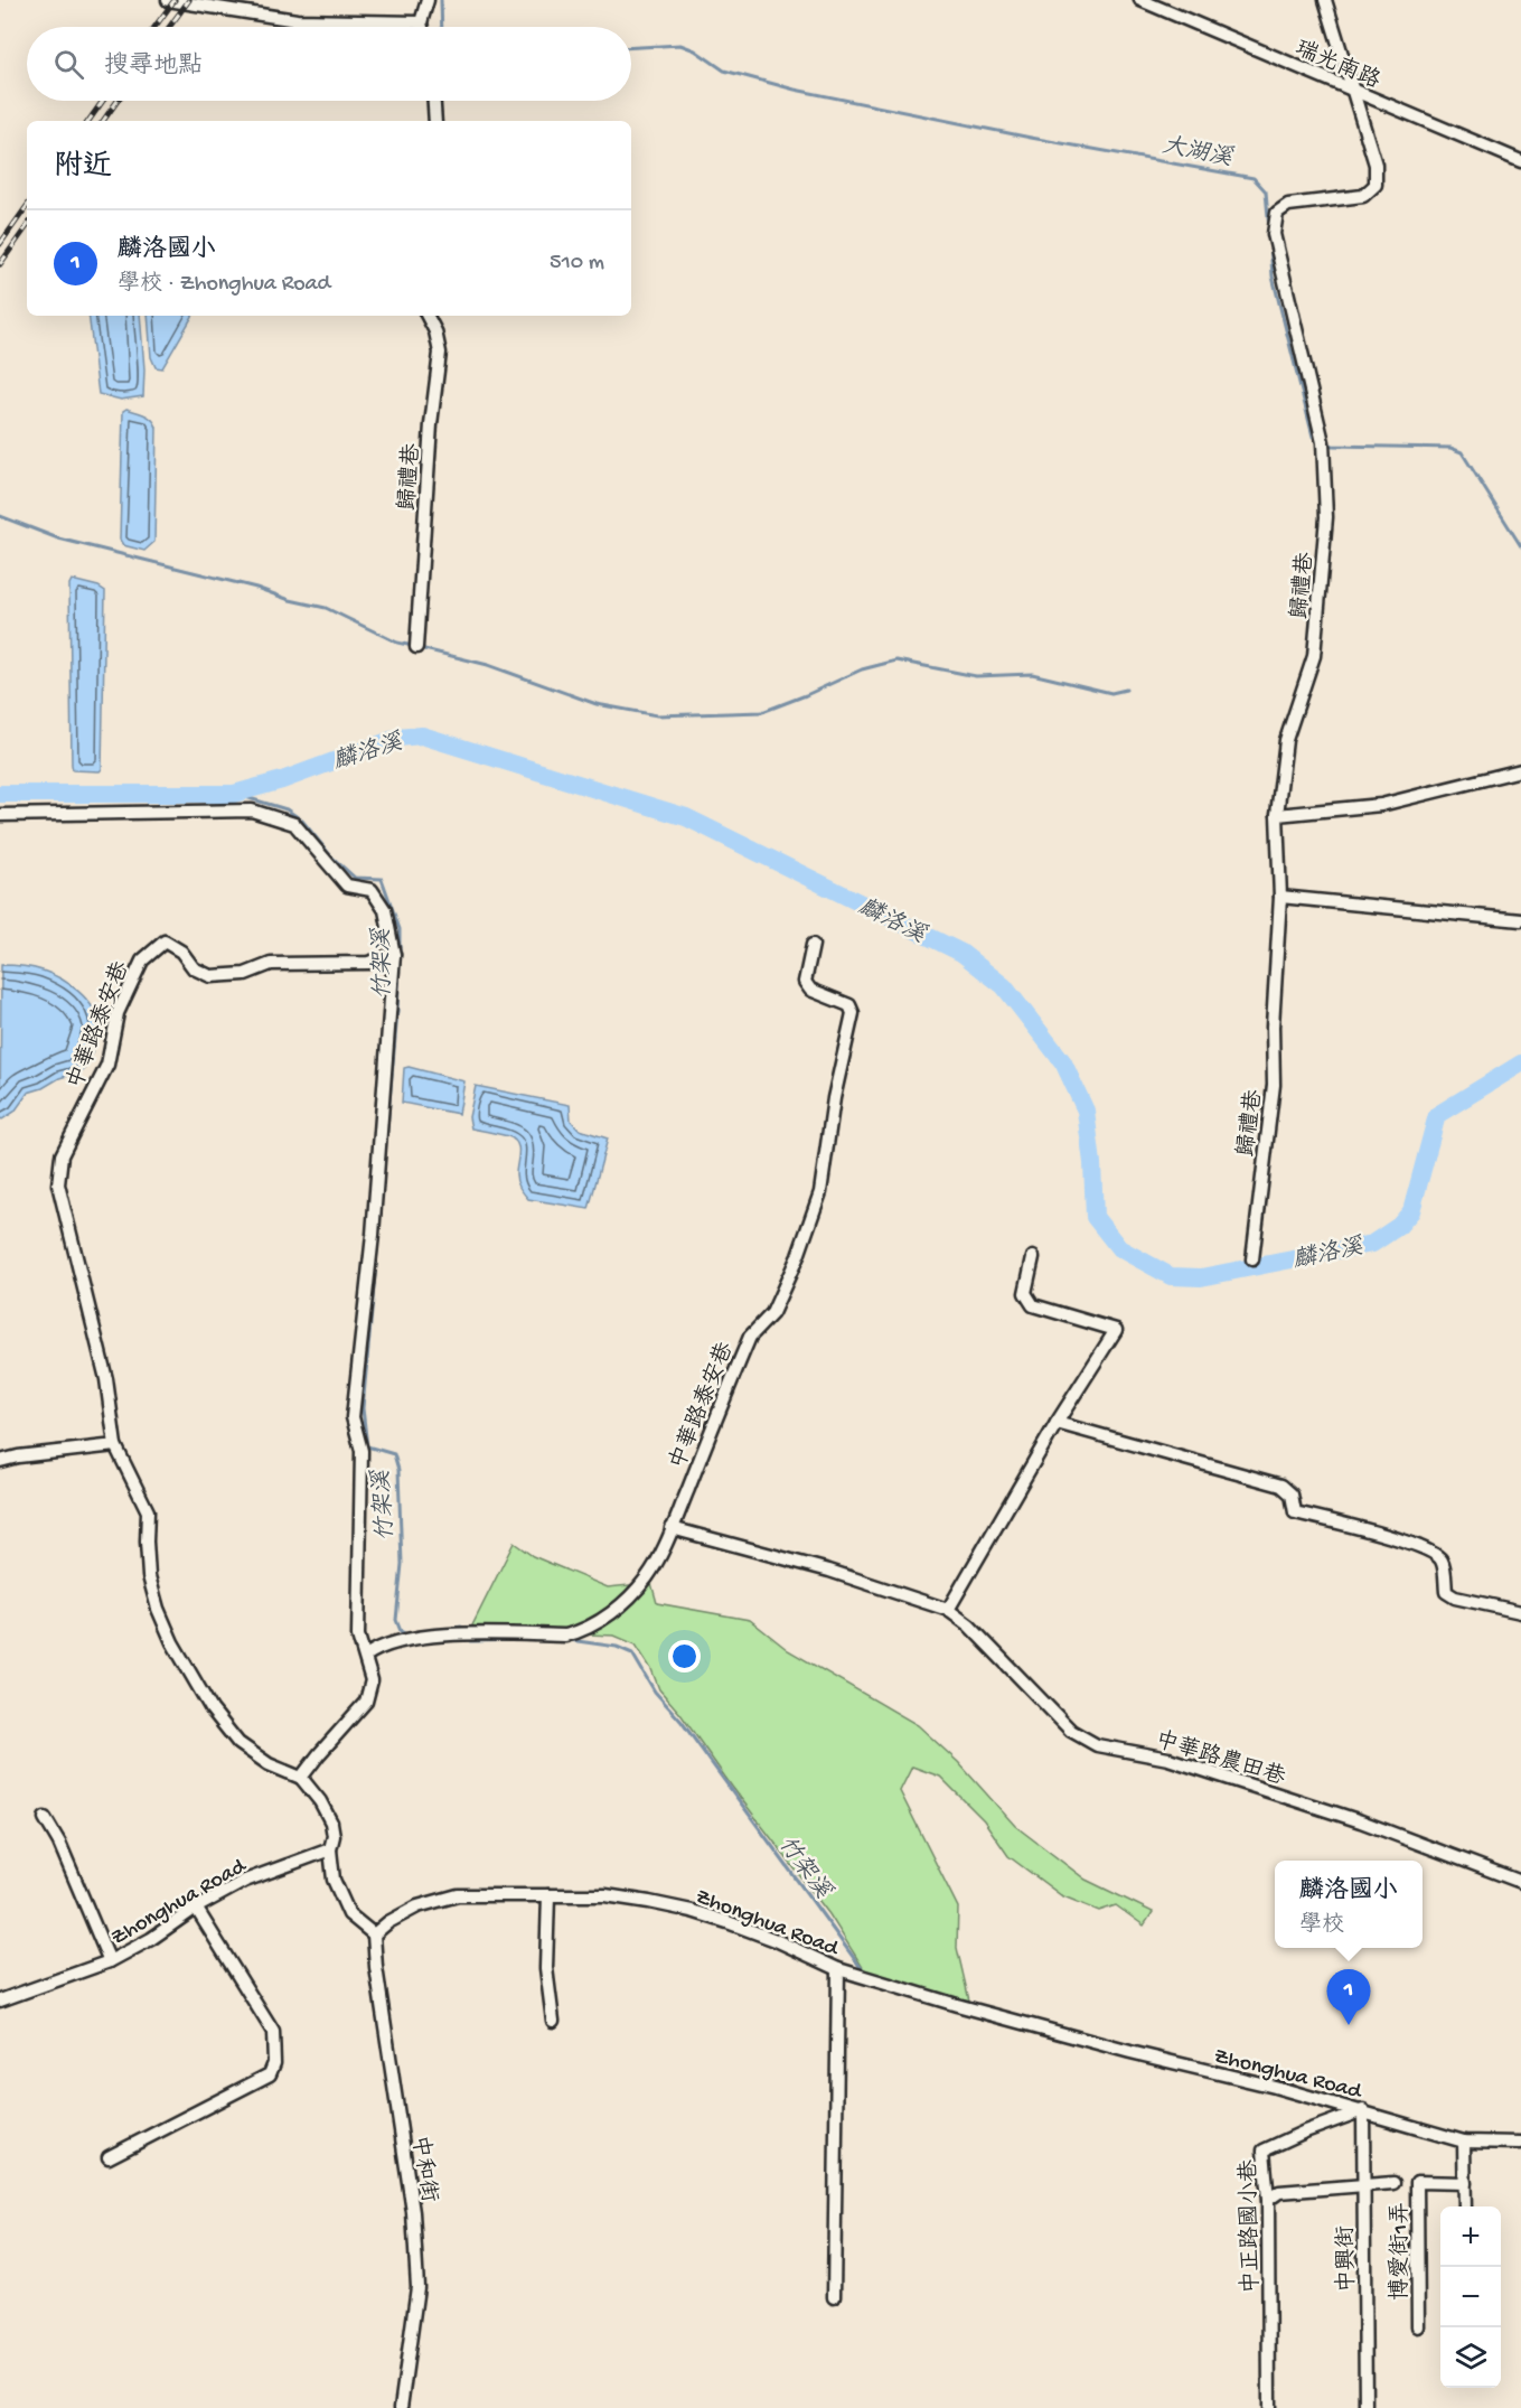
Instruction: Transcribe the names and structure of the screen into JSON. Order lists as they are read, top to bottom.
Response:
{
  "streets": {
    "street": [
      "瑞光南路",
      "歸禮巷",
      "中華路泰安巷",
      "中華路農田巷",
      "Zhonghua Road",
      "中和街",
      "中正路國小巷",
      "博愛街1弄",
      "中興街"
    ]
  },
  "crossings": [
    ["瑞光南路", "歸禮巷"],
    ["中華路泰安巷", "中華路農田巷"],
    ["中華路泰安巷", "Zhonghua Road"],
    ["Zhonghua Road", "中和街"],
    ["Zhonghua Road", "中正路國小巷"],
    ["Zhonghua Road", "中興街"],
    ["中正路國小巷", "中興街"]
  ],
  "water": ["大湖溪", "麟洛溪", "竹架溪"],
  "page": {
    "search": "搜尋地點",
    "heading": "附近",
    "list": [
      {
        "mark": "1",
        "name": "麟洛國小",
        "note": "學校 · Zhonghua Road",
        "value": "510 m"
      }
    ],
    "popup": ["麟洛國小", "學校"],
    "pins": "1",
    "map_buttons": ["+", "−"]
  }
}
